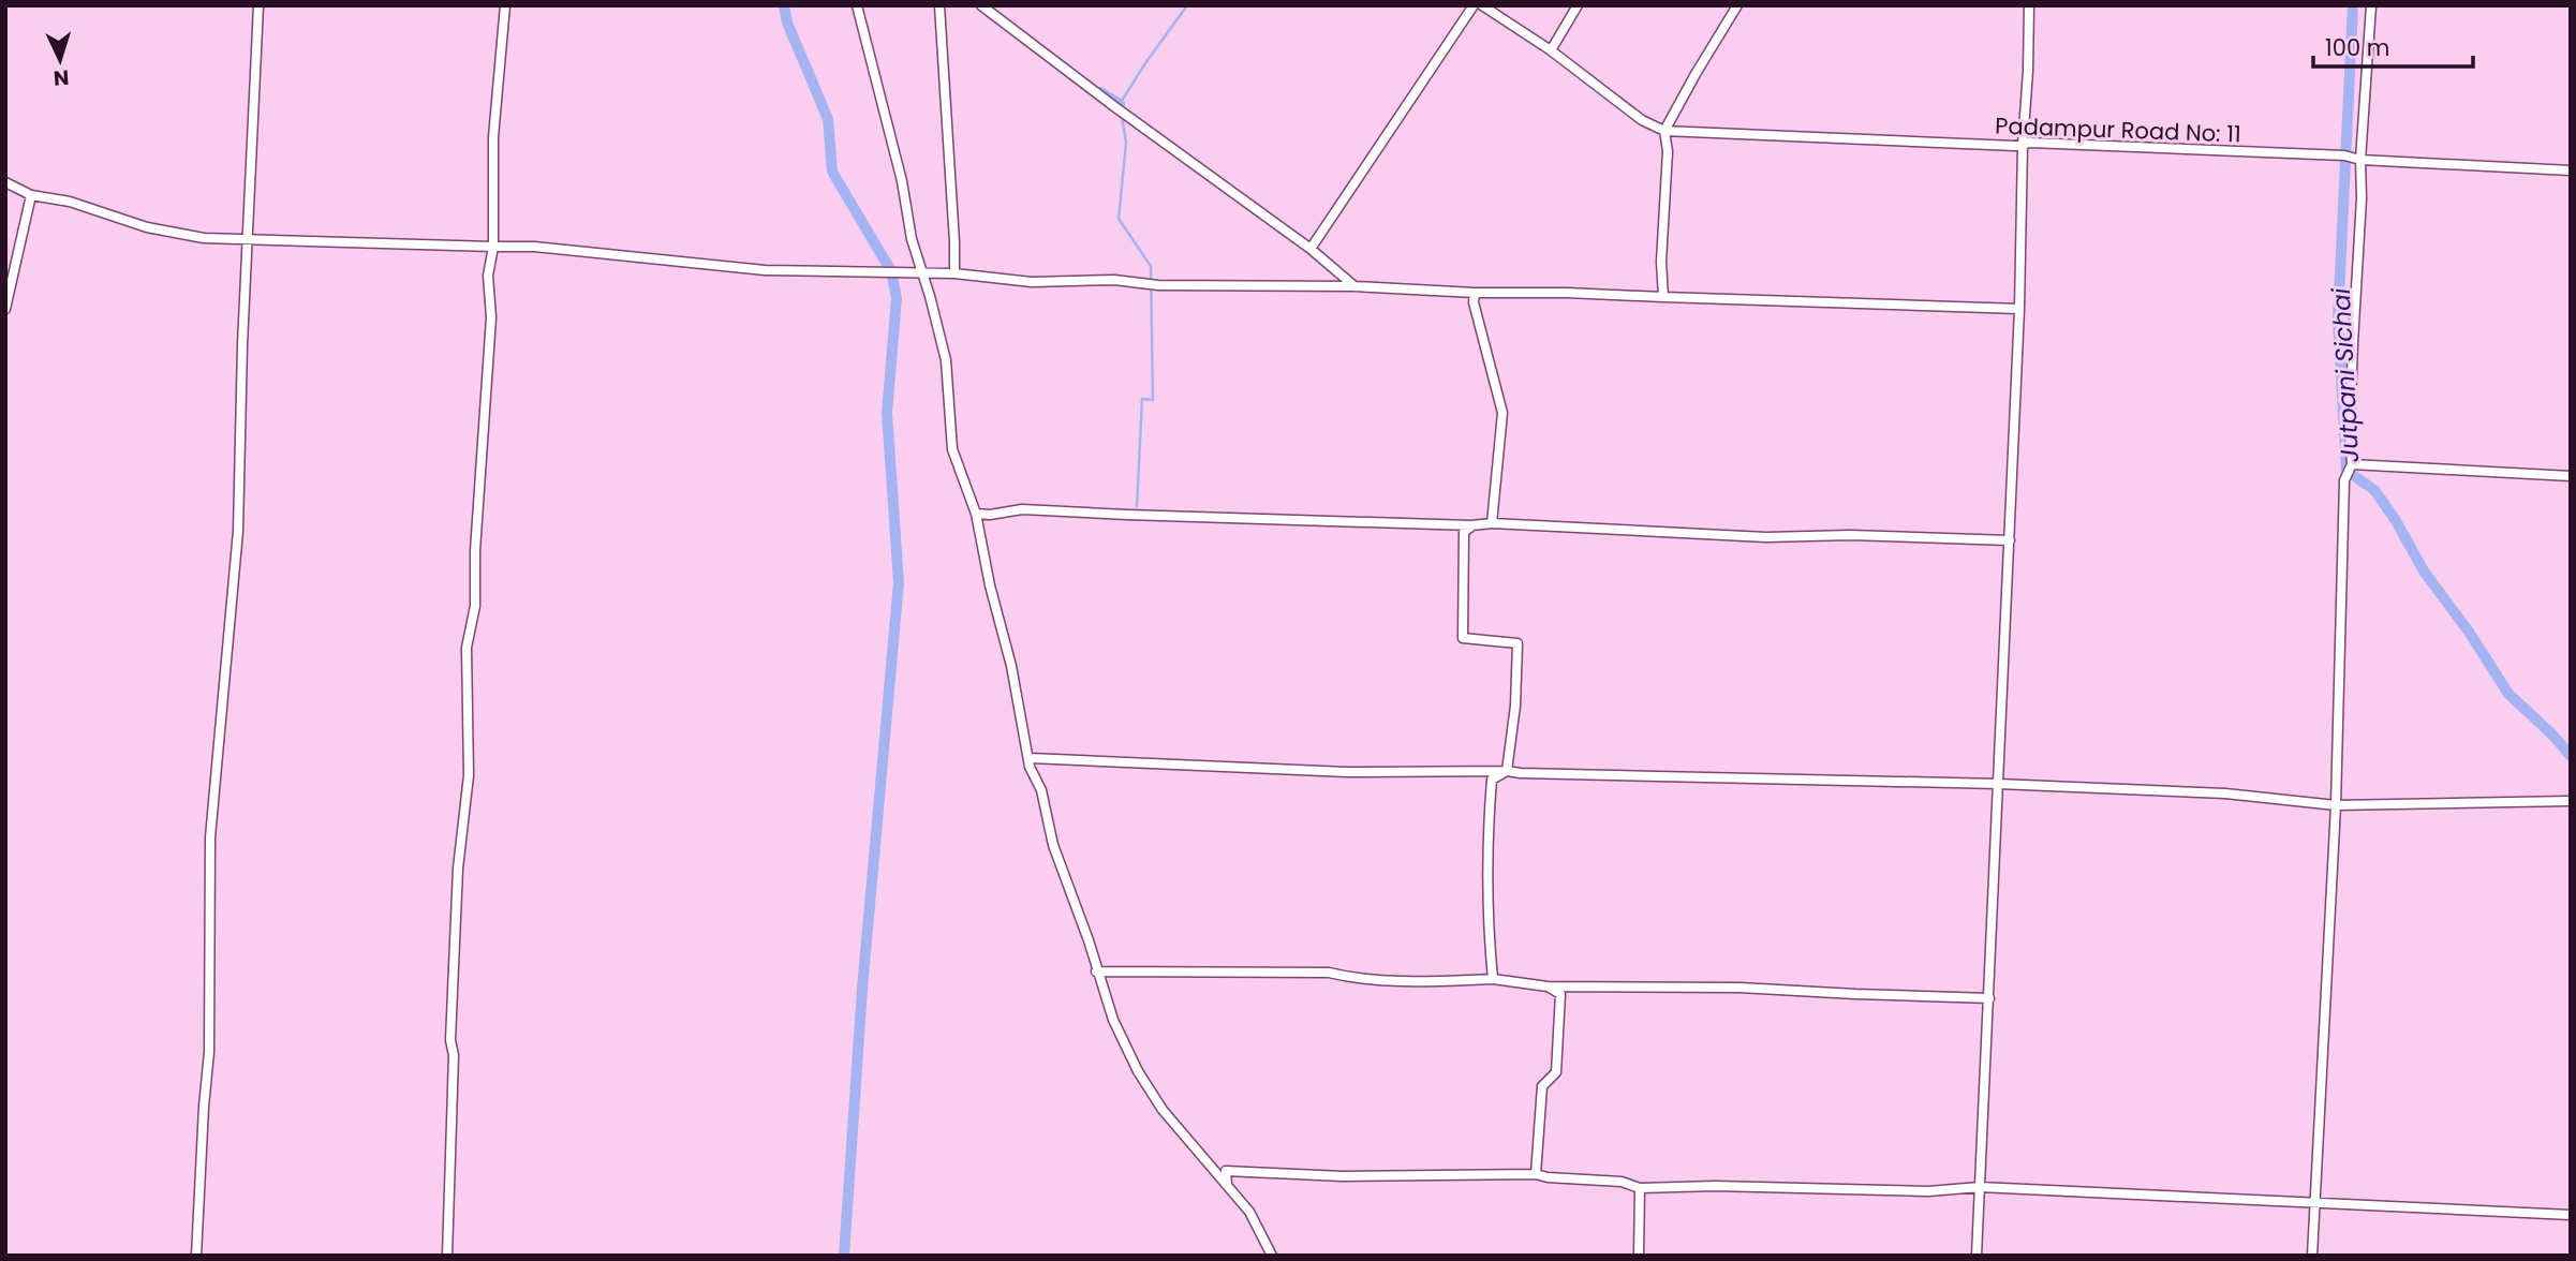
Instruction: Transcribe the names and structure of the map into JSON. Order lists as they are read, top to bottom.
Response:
{
  "streets": {
    "street": ["Padampur Road No: 11"]
  },
  "water": ["Jutpani Sichai"],
  "scale_bar": "100 m",
  "north": "bottom"
}
